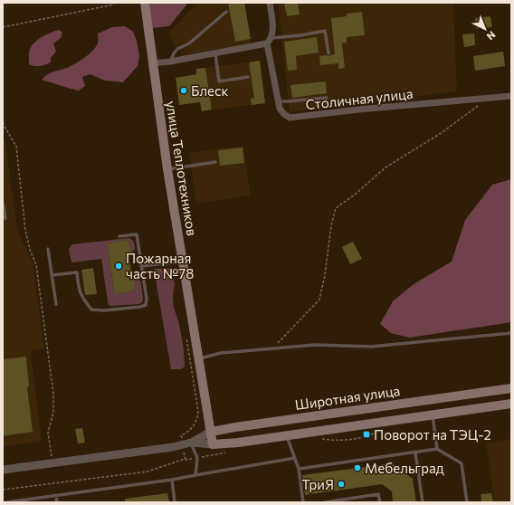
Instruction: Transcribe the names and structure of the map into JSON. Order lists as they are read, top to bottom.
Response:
{
  "streets": {
    "main road": ["улица Теплотехников", "Широтная улица"],
    "street": ["Столичная улица"]
  },
  "crossings": [
    ["улица Теплотехников", "Широтная улица"]
  ],
  "places": {
    "other": [
      "Блеск",
      "Пожарная часть №78",
      "Мебельград",
      "ТриЯ"
    ],
    "transit": ["Поворот на ТЭЦ-2"]
  },
  "north": "bottom right"
}
